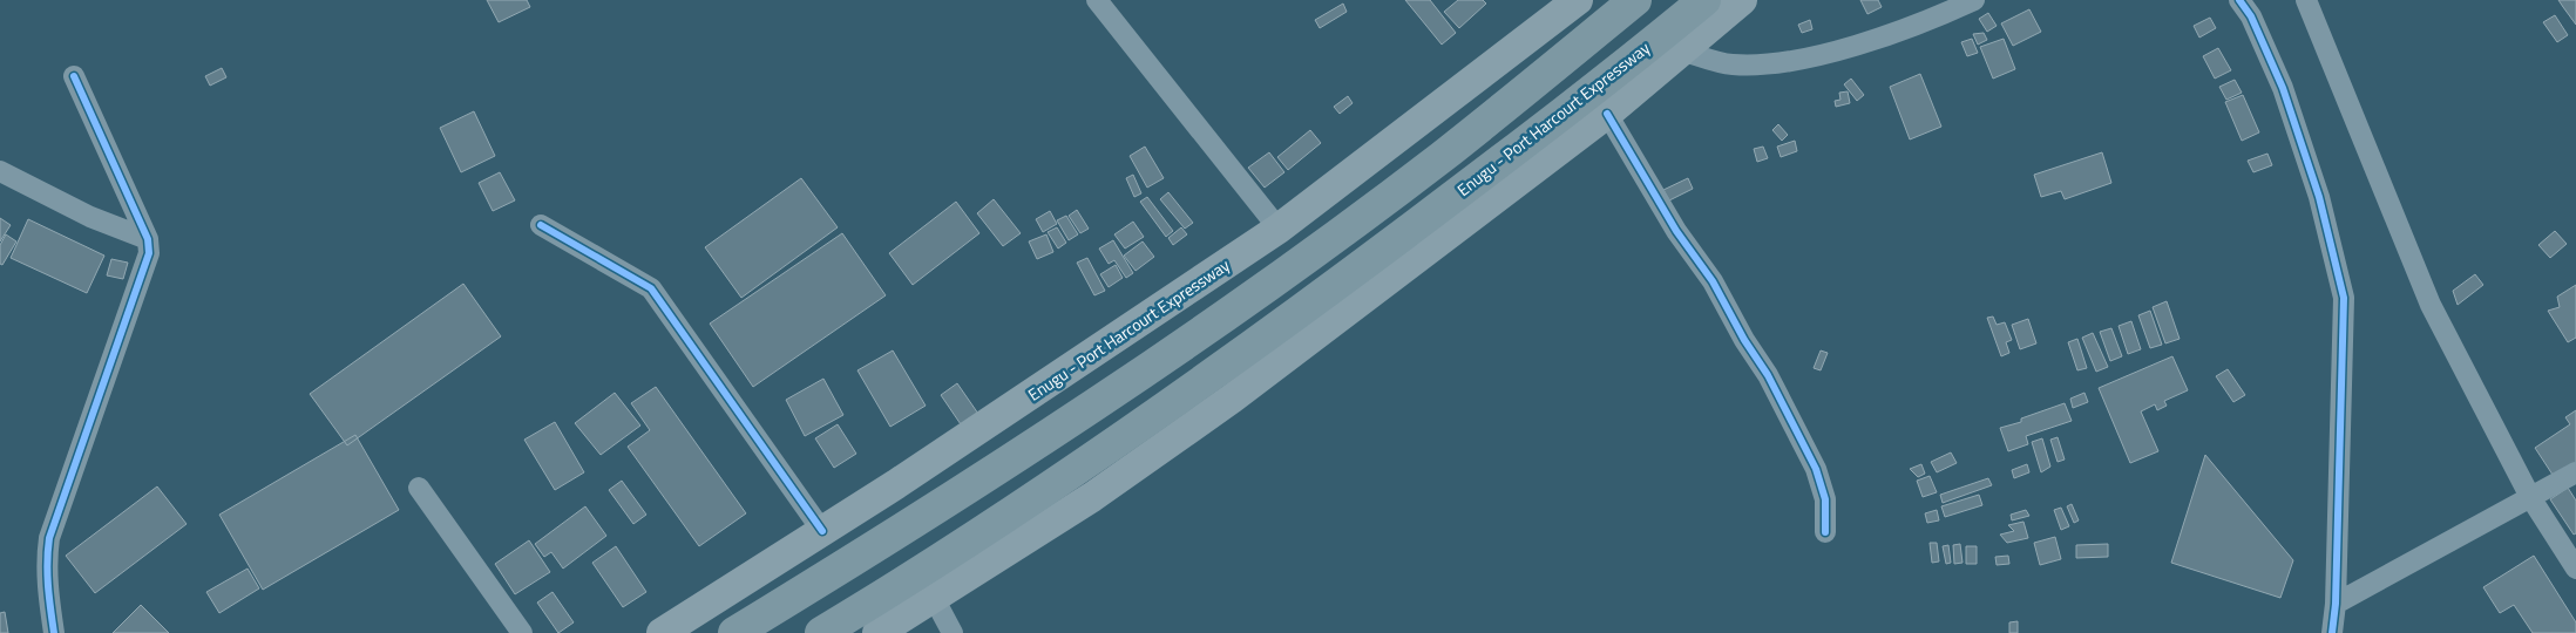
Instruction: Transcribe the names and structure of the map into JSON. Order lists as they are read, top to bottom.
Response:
{
  "streets": {
    "highway": ["Enugu - Port Harcourt Expressway"]
  }
}
